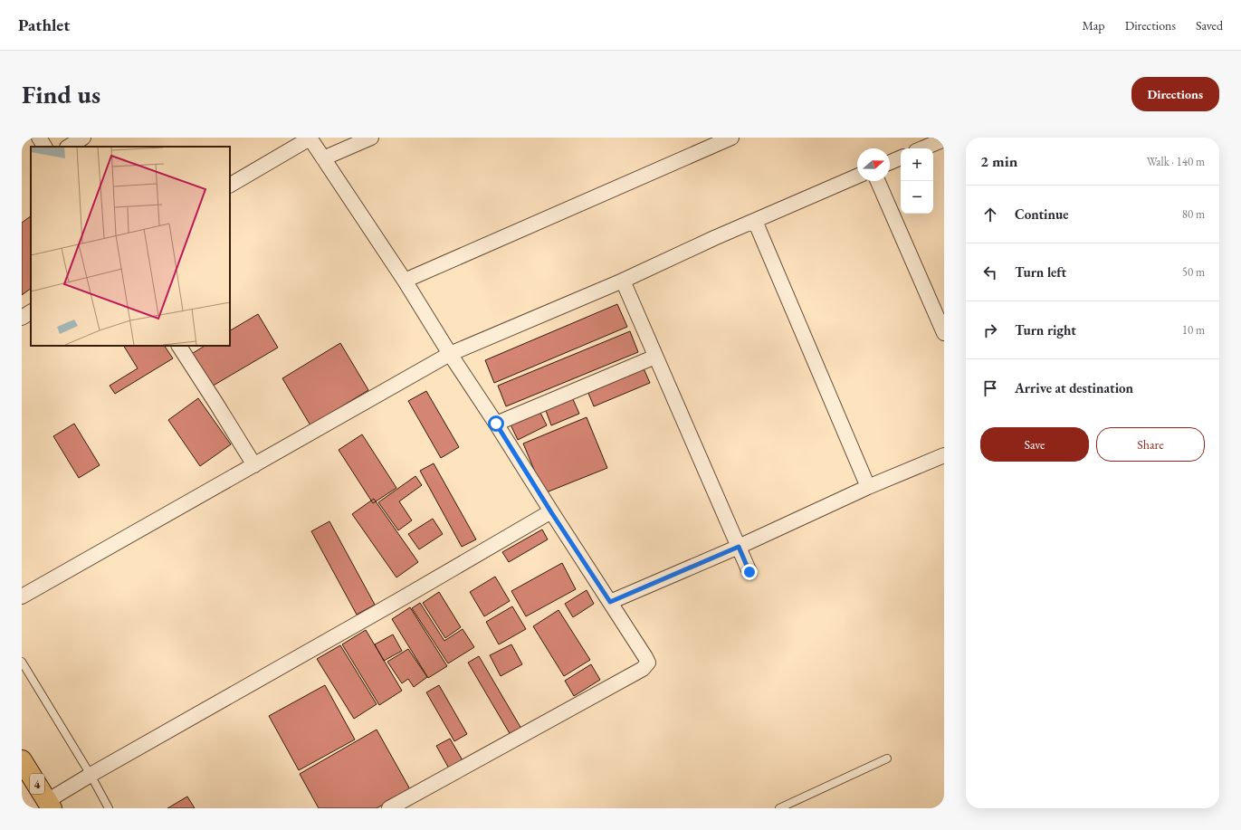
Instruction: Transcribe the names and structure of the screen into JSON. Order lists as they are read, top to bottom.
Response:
{
  "streets": {
    "highway": ["4"]
  },
  "north": "right",
  "page": {
    "header": "Pathlet",
    "nav": ["Map", "Directions", "Saved"],
    "buttons": [
      "Directions",
      ["Save", "Share"]
    ],
    "title": "Find us",
    "heading": ["2 min", "Walk · 140 m"],
    "map_buttons": ["+", "−"],
    "list": [
      ["Continue", "80 m"],
      ["Turn left", "50 m"],
      ["Turn right", "10 m"],
      "Arrive at destination"
    ]
  }
}
